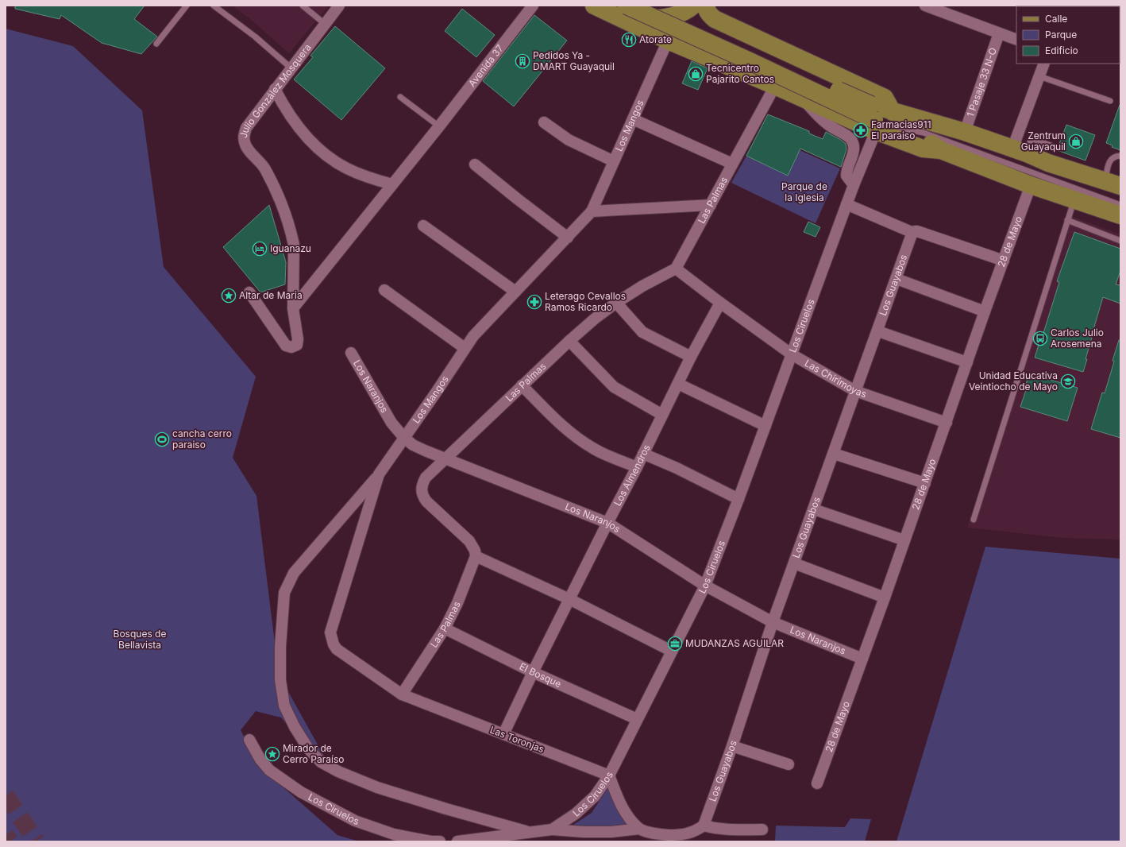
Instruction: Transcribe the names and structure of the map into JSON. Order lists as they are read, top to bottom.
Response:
{
  "streets": {
    "street": [
      "Avenida 37",
      "1 Pasaje 33 N-O",
      "Julio González Mosquera",
      "Los Mangos",
      "Las Palmas",
      "28 de Mayo",
      "Los Guayabos",
      "Los Ciruelos",
      "Las Chirimoyas",
      "Los Naranjos",
      "Los Almendros",
      "El Bosque",
      "Las Toronjas"
    ]
  },
  "crossings": [
    ["Avenida 37", "Julio González Mosquera"],
    ["Los Mangos", "Los Naranjos"],
    ["Los Mangos", "Las Toronjas"],
    ["Las Palmas", "Las Chirimoyas"],
    ["Las Palmas", "Los Naranjos"],
    ["Las Palmas", "El Bosque"],
    ["Las Palmas", "Las Toronjas"],
    ["28 de Mayo", "Las Chirimoyas"],
    ["28 de Mayo", "Los Naranjos"],
    ["Los Guayabos", "Las Chirimoyas"],
    ["Los Guayabos", "Los Naranjos"],
    ["Los Ciruelos", "Las Chirimoyas"],
    ["Los Ciruelos", "Los Naranjos"],
    ["Los Ciruelos", "El Bosque"],
    ["Los Ciruelos", "Las Toronjas"],
    ["Las Chirimoyas", "Los Almendros"],
    ["Los Naranjos", "Los Almendros"],
    ["Los Almendros", "El Bosque"],
    ["Los Almendros", "Las Toronjas"]
  ],
  "parks": ["Parque de la Iglesia", "Bosques de Bellavista"],
  "places": {
    "restaurant": ["Atorate"],
    "building": ["Pedidos Ya - DMART Guayaquil"],
    "shop": ["Tecnicentro Pajarito Cantos", "Zentrum Guayaquil"],
    "pharmacy": ["Farmacias911 El paraiso", "Leterago Cevallos Ramos Ricardo"],
    "hotel": ["Iguanazu"],
    "place": ["Altar de Maria", "Mirador de Cerro Paraíso"],
    "bus stop": ["Carlos Julio Arosemena"],
    "school or university": ["Unidad Educativa Veintiocho de Mayo"],
    "sports": ["cancha cerro paraiso"],
    "office": ["MUDANZAS AGUILAR"]
  },
  "legend": ["Calle", "Parque", "Edificio"]
}
